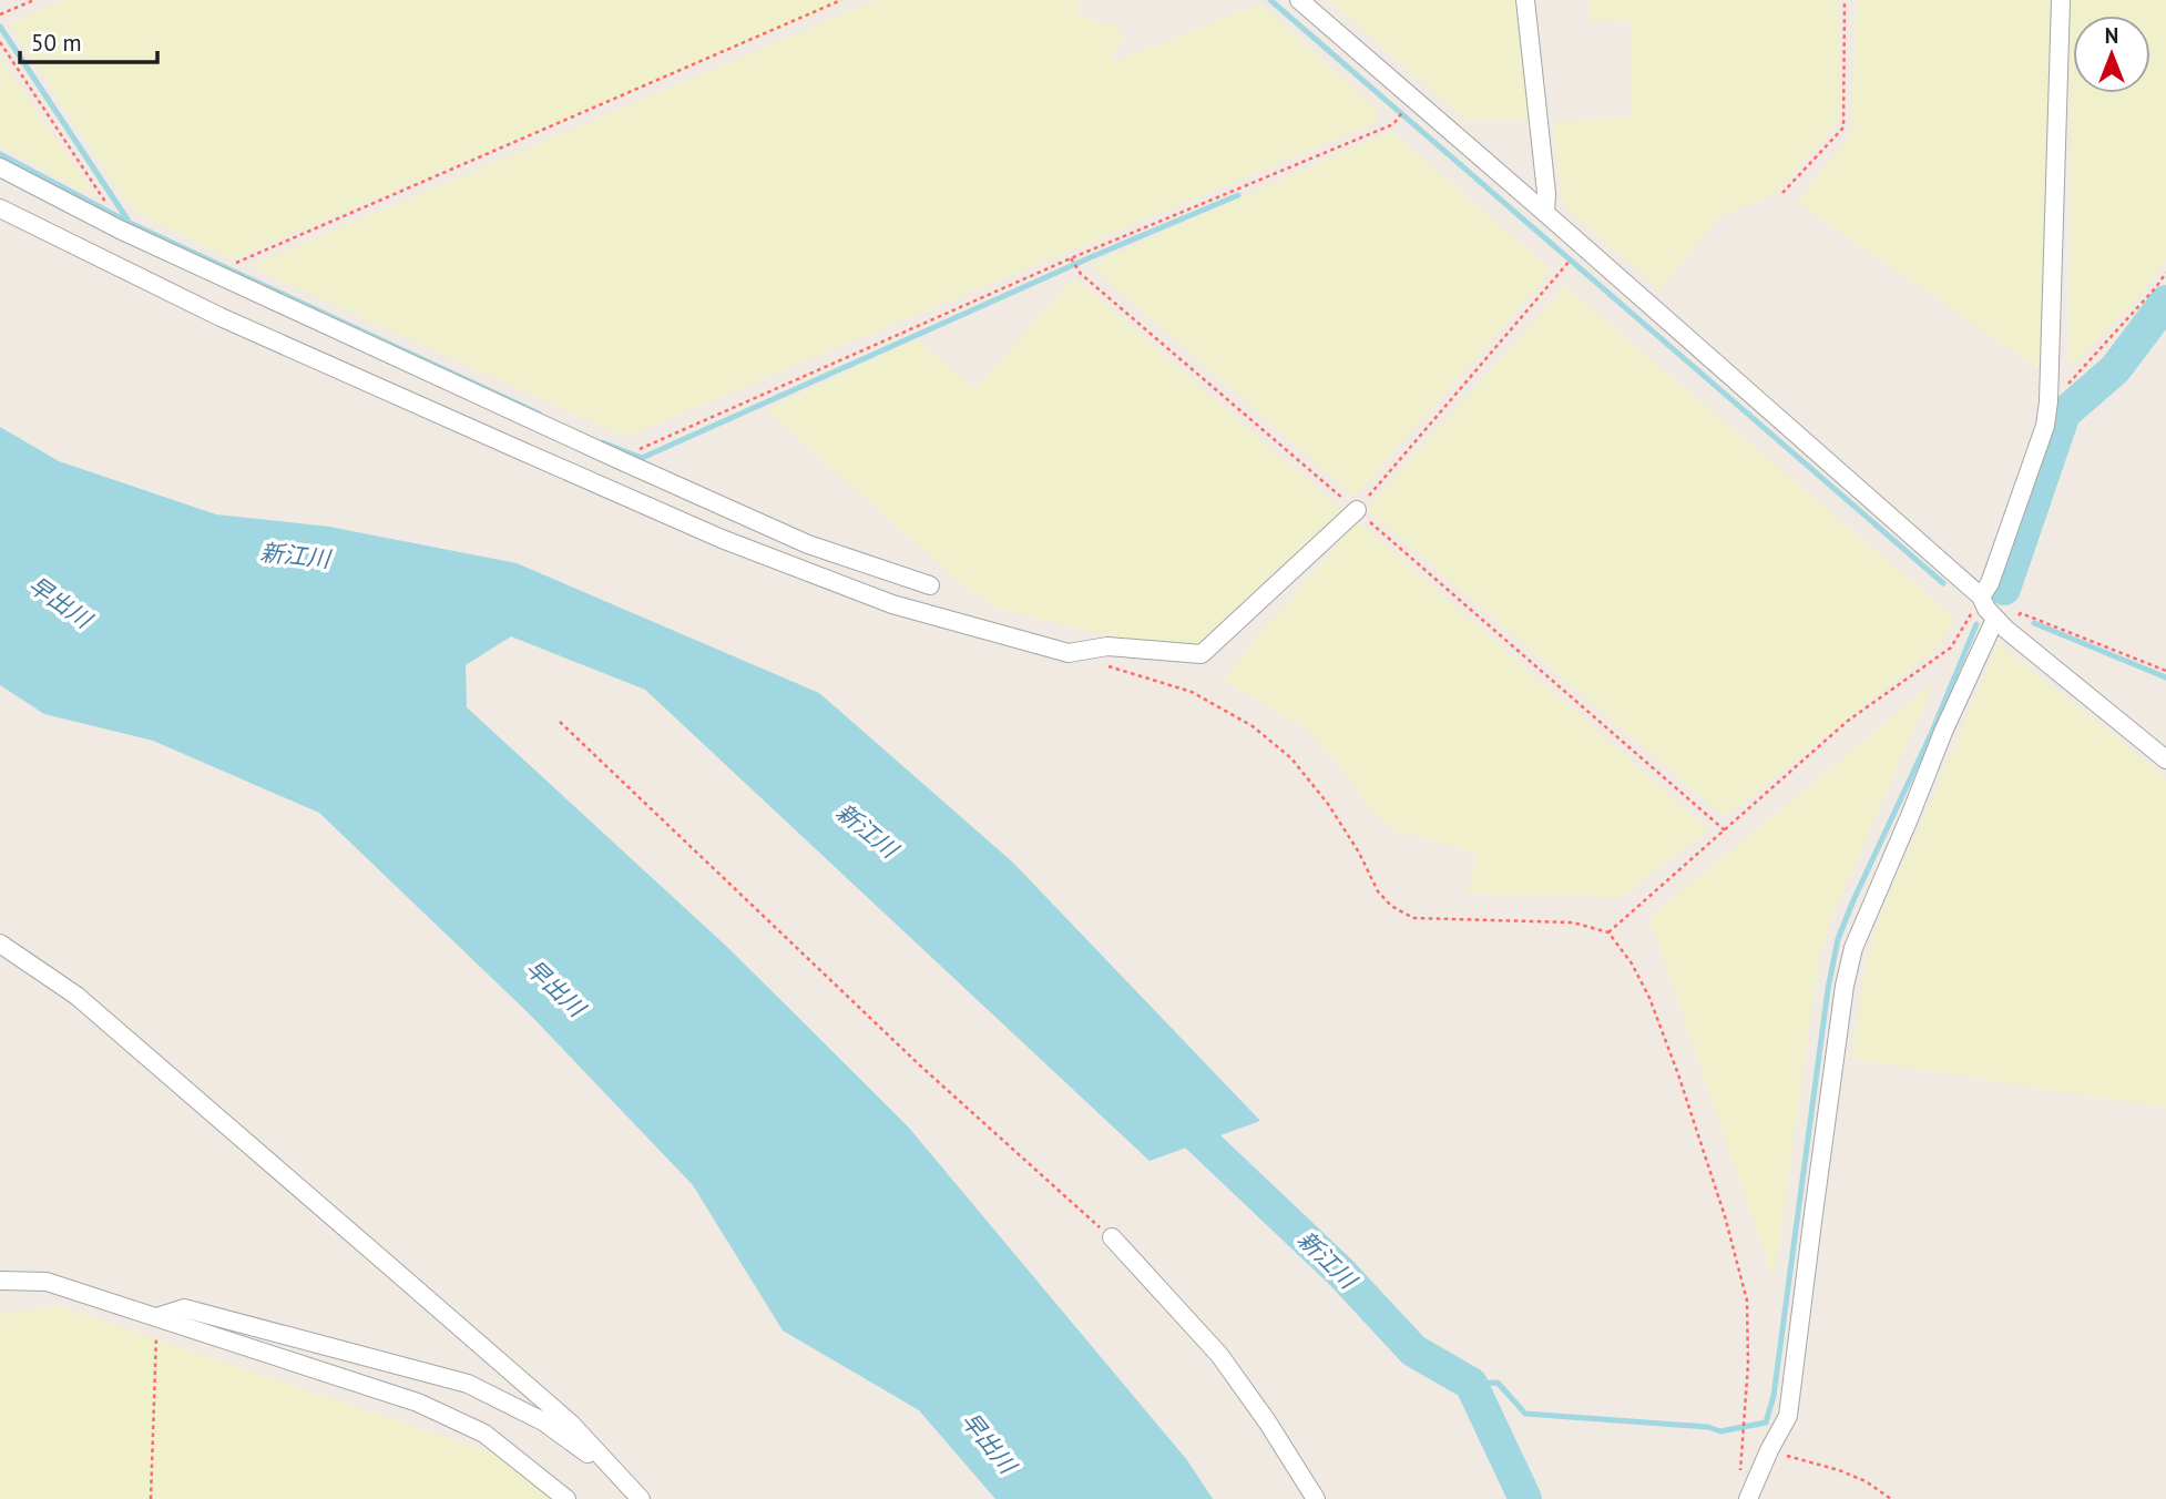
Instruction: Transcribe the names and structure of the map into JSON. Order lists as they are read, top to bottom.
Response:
{
  "water": ["新江川", "早出川"],
  "scale_bar": "50 m",
  "north": "top"
}
